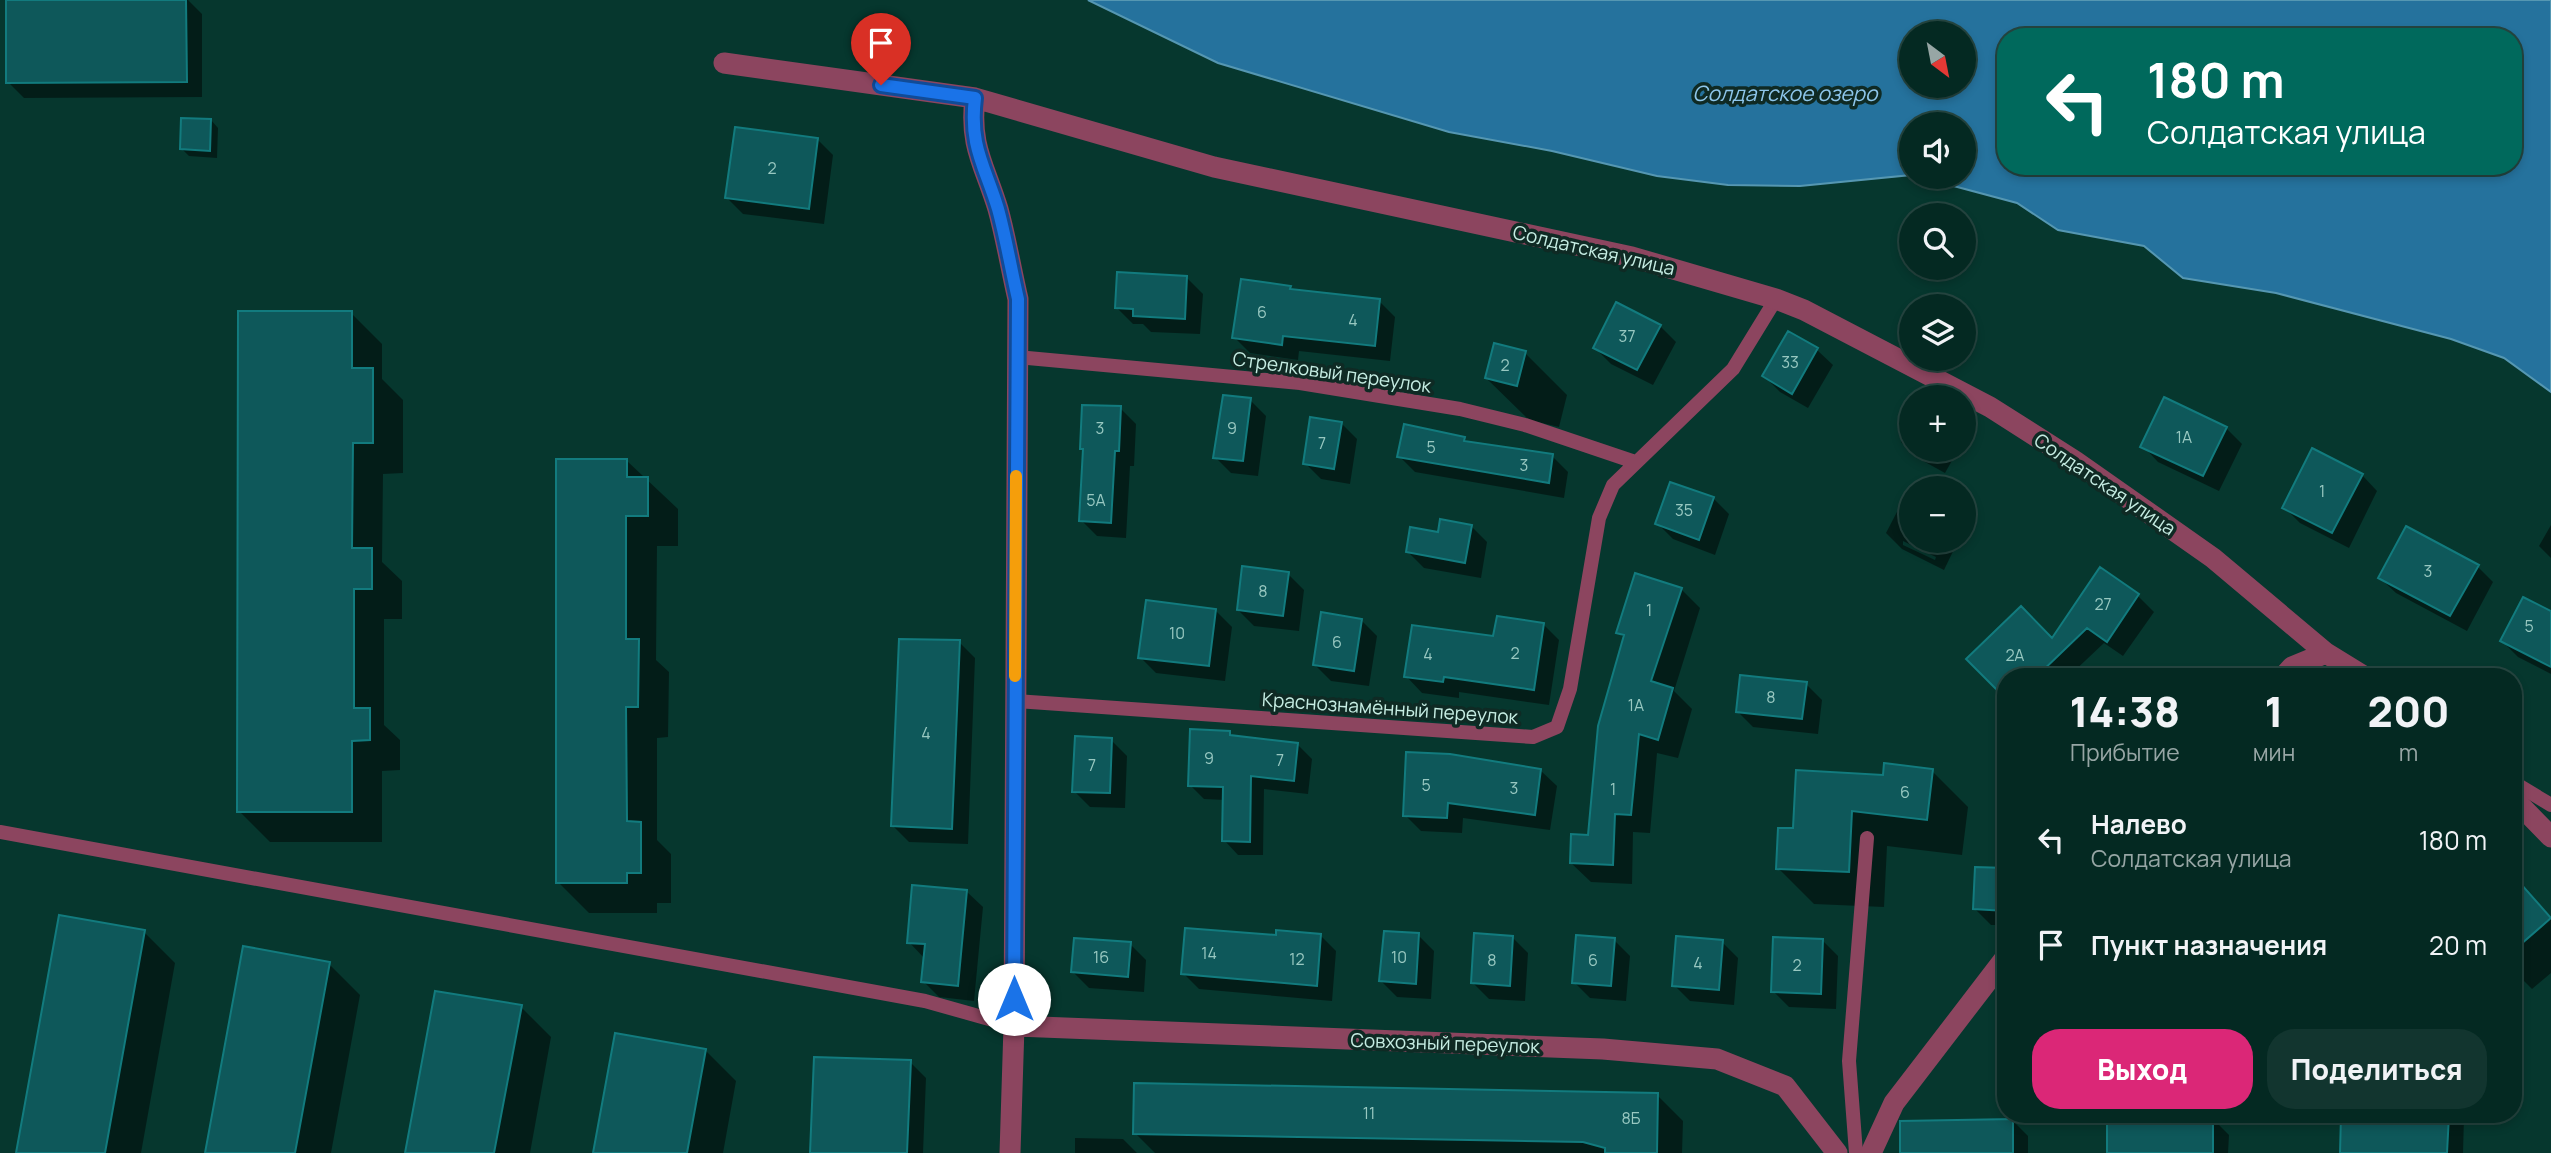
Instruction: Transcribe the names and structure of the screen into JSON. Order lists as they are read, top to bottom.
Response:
{
  "streets": {
    "street": ["Солдатская улица", "Совхозный переулок"],
    "lane": ["Стрелковый переулок", "Краснознамённый переулок"]
  },
  "crossings": [
    ["Солдатская улица", "Краснознамённый переулок"],
    ["Стрелковый переулок", "Краснознамённый переулок"]
  ],
  "water": ["Солдатское озеро"],
  "house_numbers": [
    "2",
    "6",
    "4",
    "37",
    "33",
    "2",
    "3",
    "9",
    "1А",
    "7",
    "5",
    "3",
    "1",
    "5А",
    "35",
    "3",
    "8",
    "27",
    "1",
    "5",
    "10",
    "6",
    "2",
    "4",
    "2А",
    "8",
    "1А",
    "4",
    "9",
    "7",
    "7",
    "5",
    "3",
    "1",
    "6",
    "14",
    "16",
    "10",
    "12",
    "8",
    "6",
    "4",
    "2",
    "11",
    "8Б"
  ],
  "north": "bottom right",
  "page": {
    "map_buttons": ["+", "−"],
    "turn": ["180 m", "Солдатская улица"],
    "eta": [
      "14:38",
      "Прибытие",
      "1",
      "мин",
      "200",
      "m"
    ],
    "list": [
      {
        "name": "Налево",
        "note": "Солдатская улица",
        "value": "180 m"
      },
      {
        "name": "Пункт назначения",
        "value": "20 m"
      }
    ],
    "buttons": ["Выход", "Поделиться"]
  }
}
